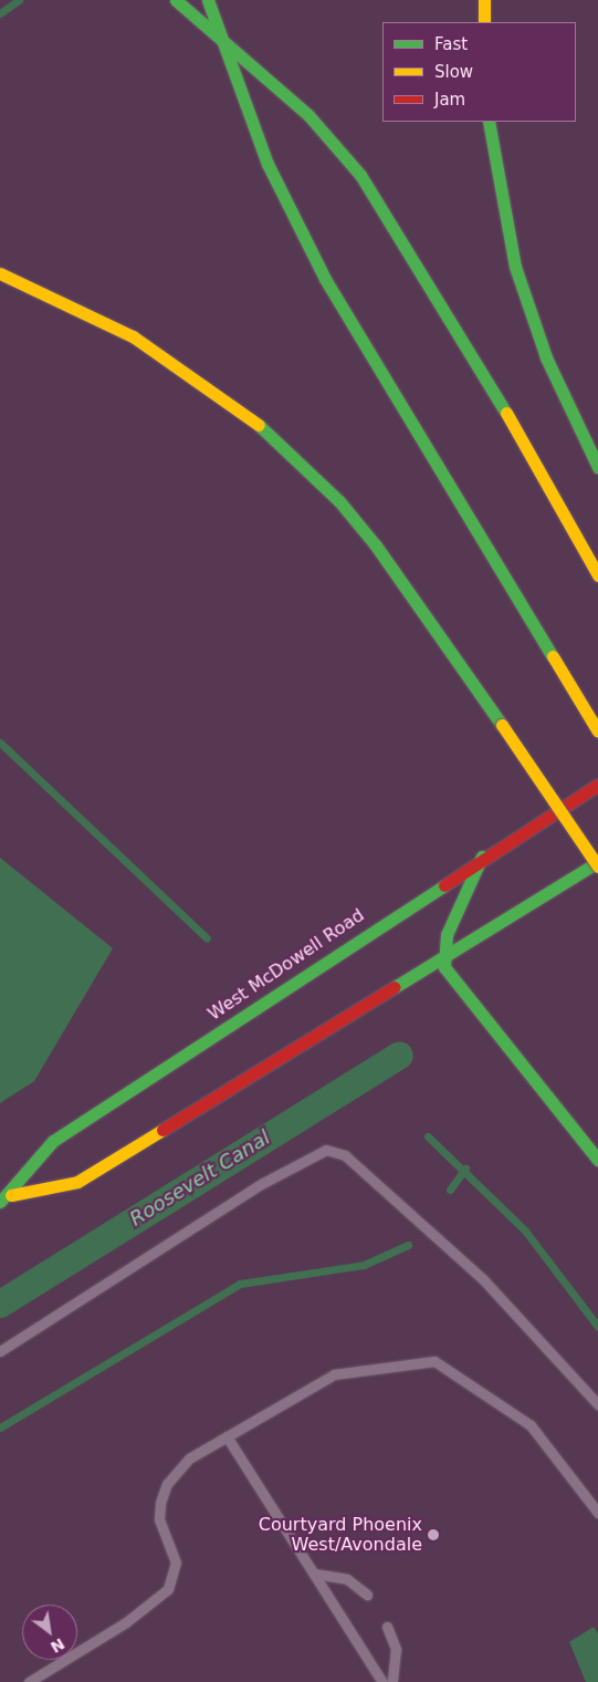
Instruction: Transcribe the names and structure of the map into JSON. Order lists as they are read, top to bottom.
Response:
{
  "streets": {
    "main road": ["West McDowell Road"]
  },
  "water": ["Roosevelt Canal"],
  "places": ["Courtyard Phoenix West/Avondale"],
  "legend": ["Fast", "Slow", "Jam"],
  "north": "bottom right"
}
